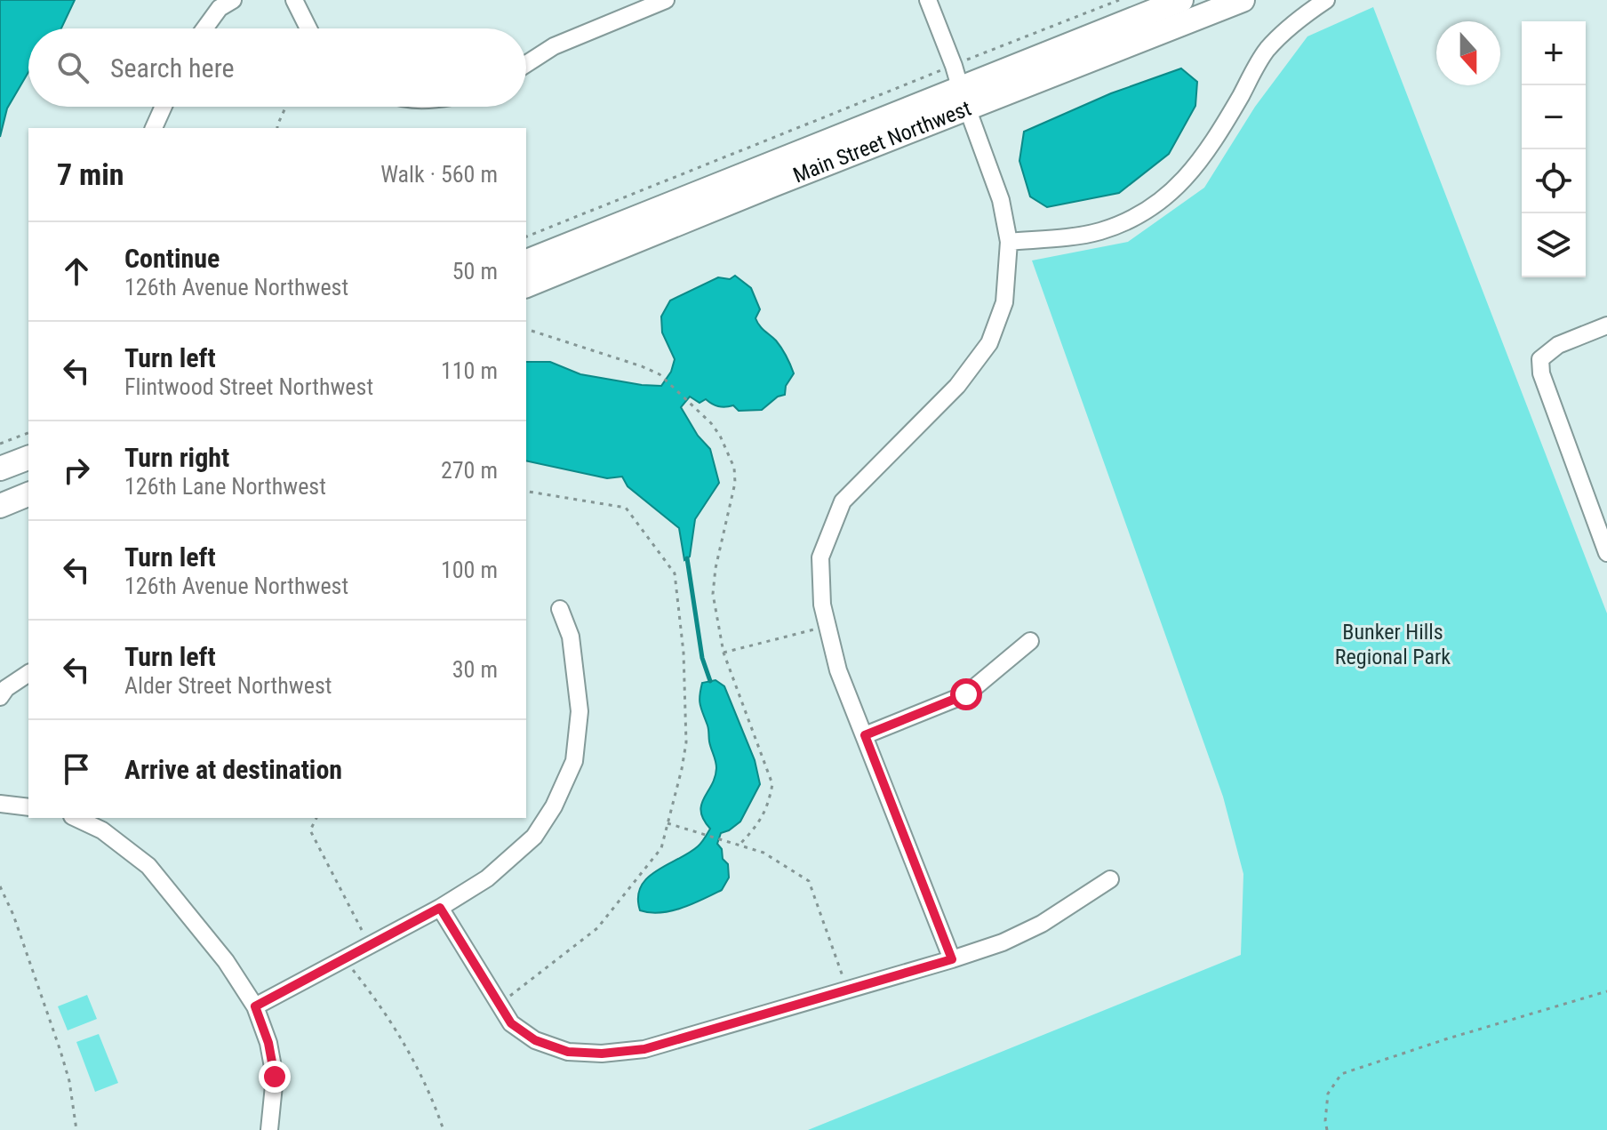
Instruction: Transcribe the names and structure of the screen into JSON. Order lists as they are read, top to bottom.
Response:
{
  "streets": {
    "main road": ["Main Street Northwest"]
  },
  "parks": ["Bunker Hills Regional Park"],
  "north": "bottom",
  "page": {
    "map_buttons": ["+", "−"],
    "search": "Search here",
    "heading": ["7 min", "Walk · 560 m"],
    "list": [
      ["Continue", "126th Avenue Northwest", "50 m"],
      ["Turn left", "Flintwood Street Northwest", "110 m"],
      ["Turn right", "126th Lane Northwest", "270 m"],
      ["Turn left", "126th Avenue Northwest", "100 m"],
      ["Turn left", "Alder Street Northwest", "30 m"],
      "Arrive at destination"
    ]
  }
}
